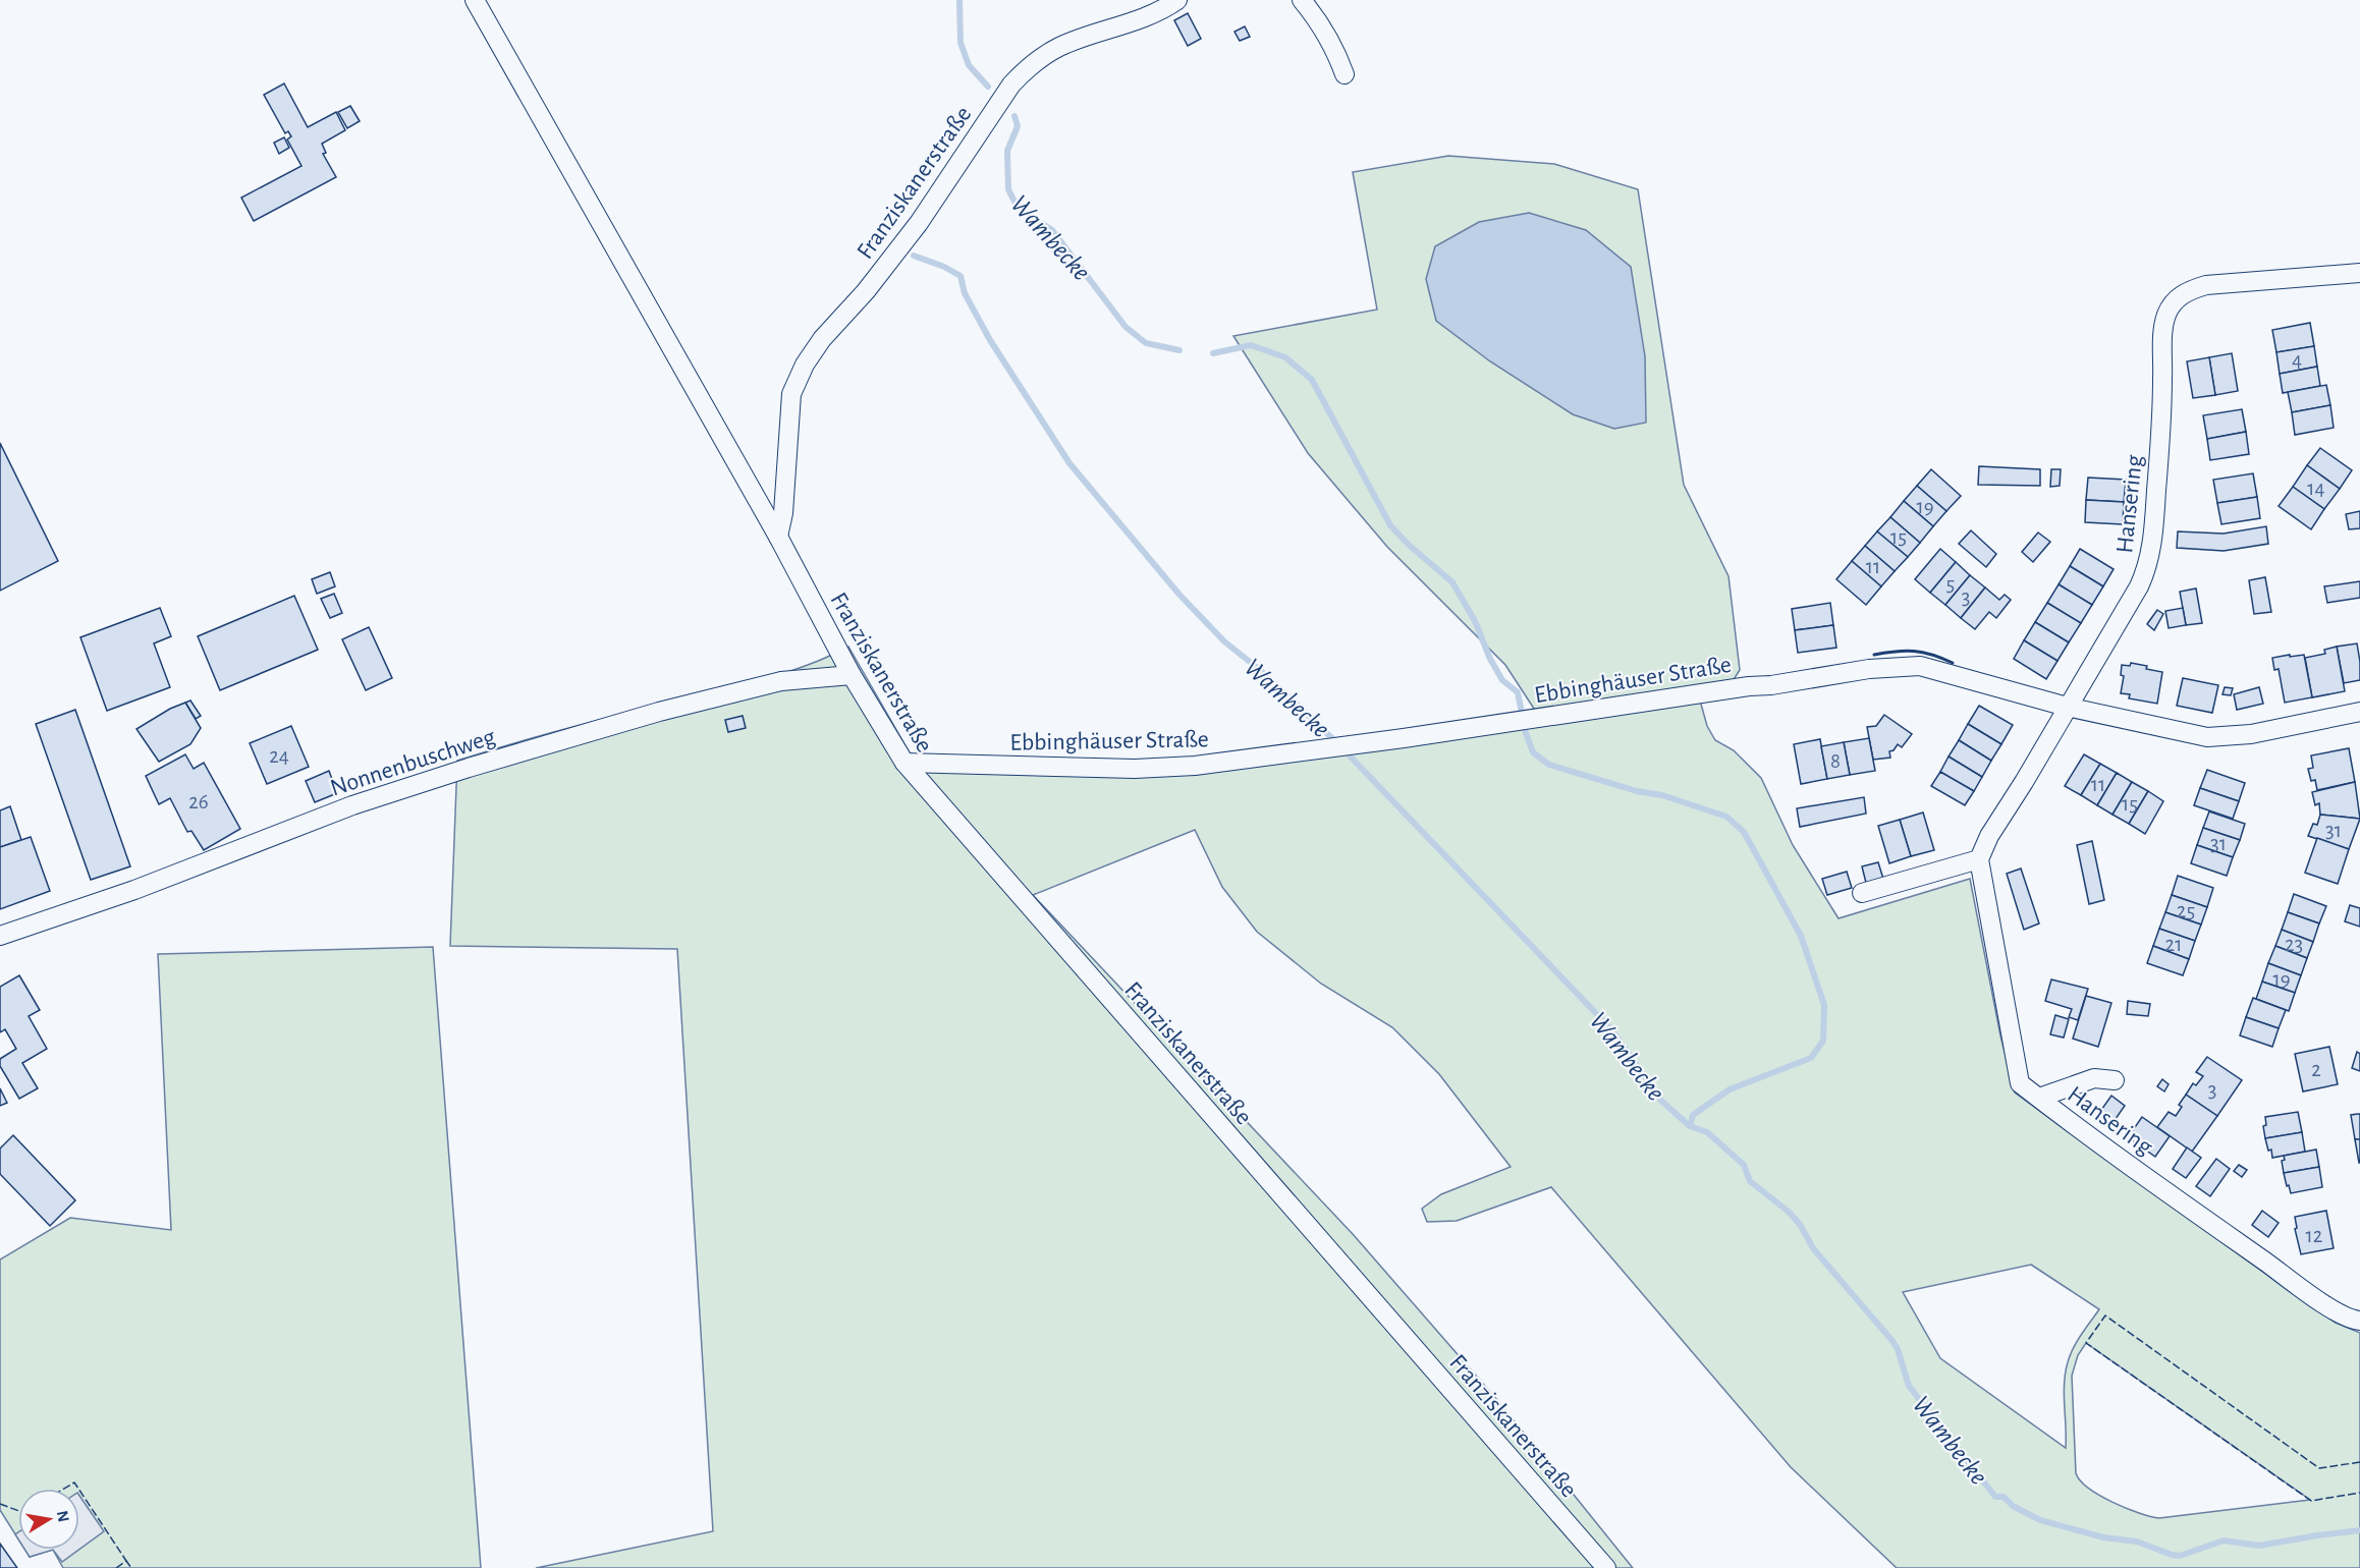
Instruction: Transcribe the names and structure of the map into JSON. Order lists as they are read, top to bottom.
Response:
{
  "streets": {
    "street": [
      "Franziskanerstraße",
      "Hansering",
      "Ebbinghäuser Straße",
      "Nonnenbuschweg"
    ]
  },
  "crossings": [
    ["Franziskanerstraße", "Ebbinghäuser Straße"],
    ["Franziskanerstraße", "Nonnenbuschweg"],
    ["Hansering", "Ebbinghäuser Straße"]
  ],
  "water": ["Wambecke"],
  "house_numbers": [
    "4",
    "14",
    "19",
    "15",
    "11",
    "5",
    "3",
    "24",
    "8",
    "11",
    "26",
    "15",
    "31",
    "31",
    "25",
    "21",
    "23",
    "19",
    "2",
    "3",
    "12"
  ],
  "north": "right"
}
